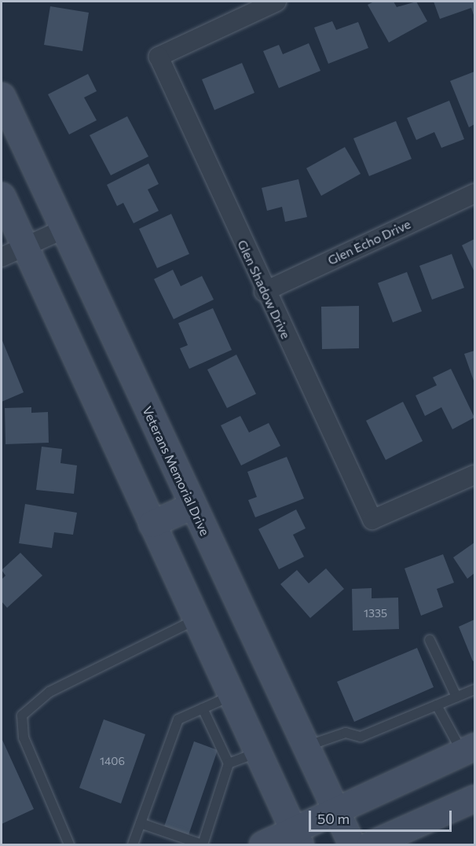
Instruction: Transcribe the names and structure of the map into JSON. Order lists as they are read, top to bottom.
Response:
{
  "streets": {
    "main road": ["Veterans Memorial Drive"],
    "street": ["Glen Echo Drive", "Glen Shadow Drive"]
  },
  "crossings": [
    ["Glen Echo Drive", "Glen Shadow Drive"]
  ],
  "house_numbers": ["1335", "1406"],
  "scale_bar": "50 m"
}
